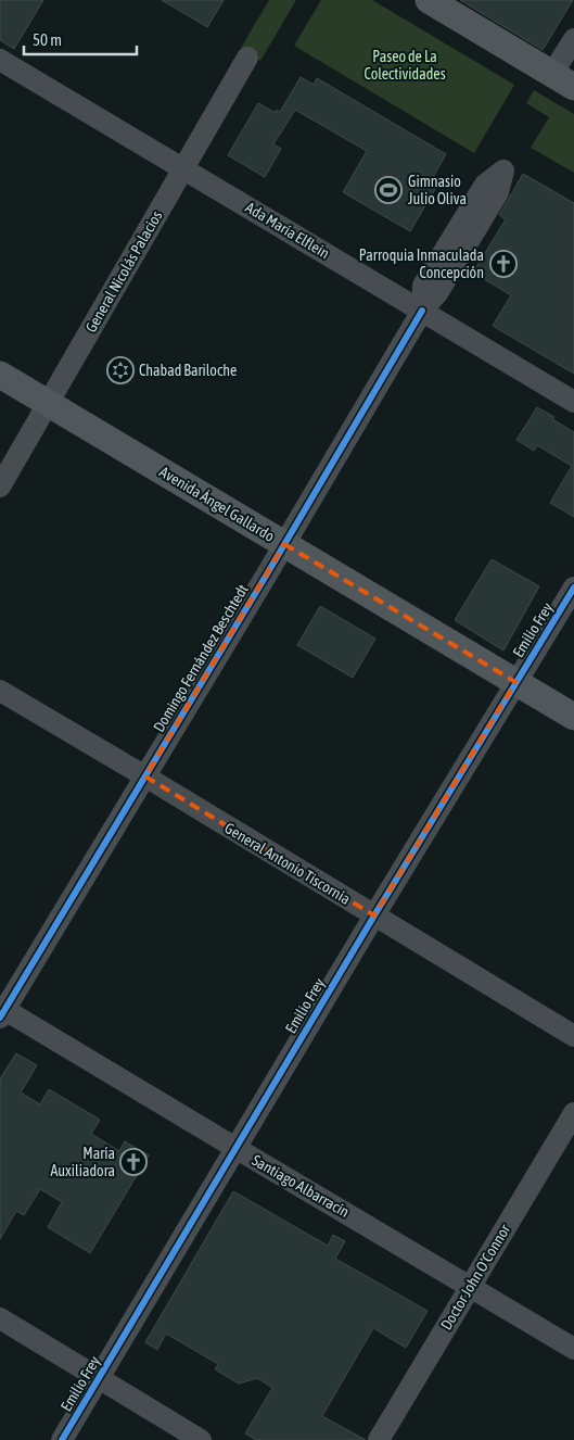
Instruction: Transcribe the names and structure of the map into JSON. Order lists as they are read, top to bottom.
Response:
{
  "streets": {
    "main road": ["Avenida Ángel Gallardo"],
    "street": [
      "Ada María Elflein",
      "General Nicolás Palacios",
      "Emilio Frey",
      "Domingo Fernández Beschtedt",
      "General Antonio Tiscornia",
      "Santiago Albarracín",
      "Doctor John O'Connor"
    ]
  },
  "crossings": [
    ["Ada María Elflein", "General Nicolás Palacios"],
    ["Ada María Elflein", "Domingo Fernández Beschtedt"],
    ["General Nicolás Palacios", "Avenida Ángel Gallardo"],
    ["Avenida Ángel Gallardo", "Emilio Frey"],
    ["Avenida Ángel Gallardo", "Domingo Fernández Beschtedt"],
    ["Emilio Frey", "General Antonio Tiscornia"],
    ["Emilio Frey", "Santiago Albarracín"],
    ["Domingo Fernández Beschtedt", "General Antonio Tiscornia"],
    ["Domingo Fernández Beschtedt", "Santiago Albarracín"],
    ["Santiago Albarracín", "Doctor John O'Connor"]
  ],
  "parks": ["Paseo de La Colectividades"],
  "places": {
    "sports": ["Gimnasio Julio Oliva"],
    "church": ["Parroquia Inmaculada Concepción", "María Auxiliadora"],
    "synagogue": ["Chabad Bariloche"]
  },
  "scale_bar": "50 m"
}
